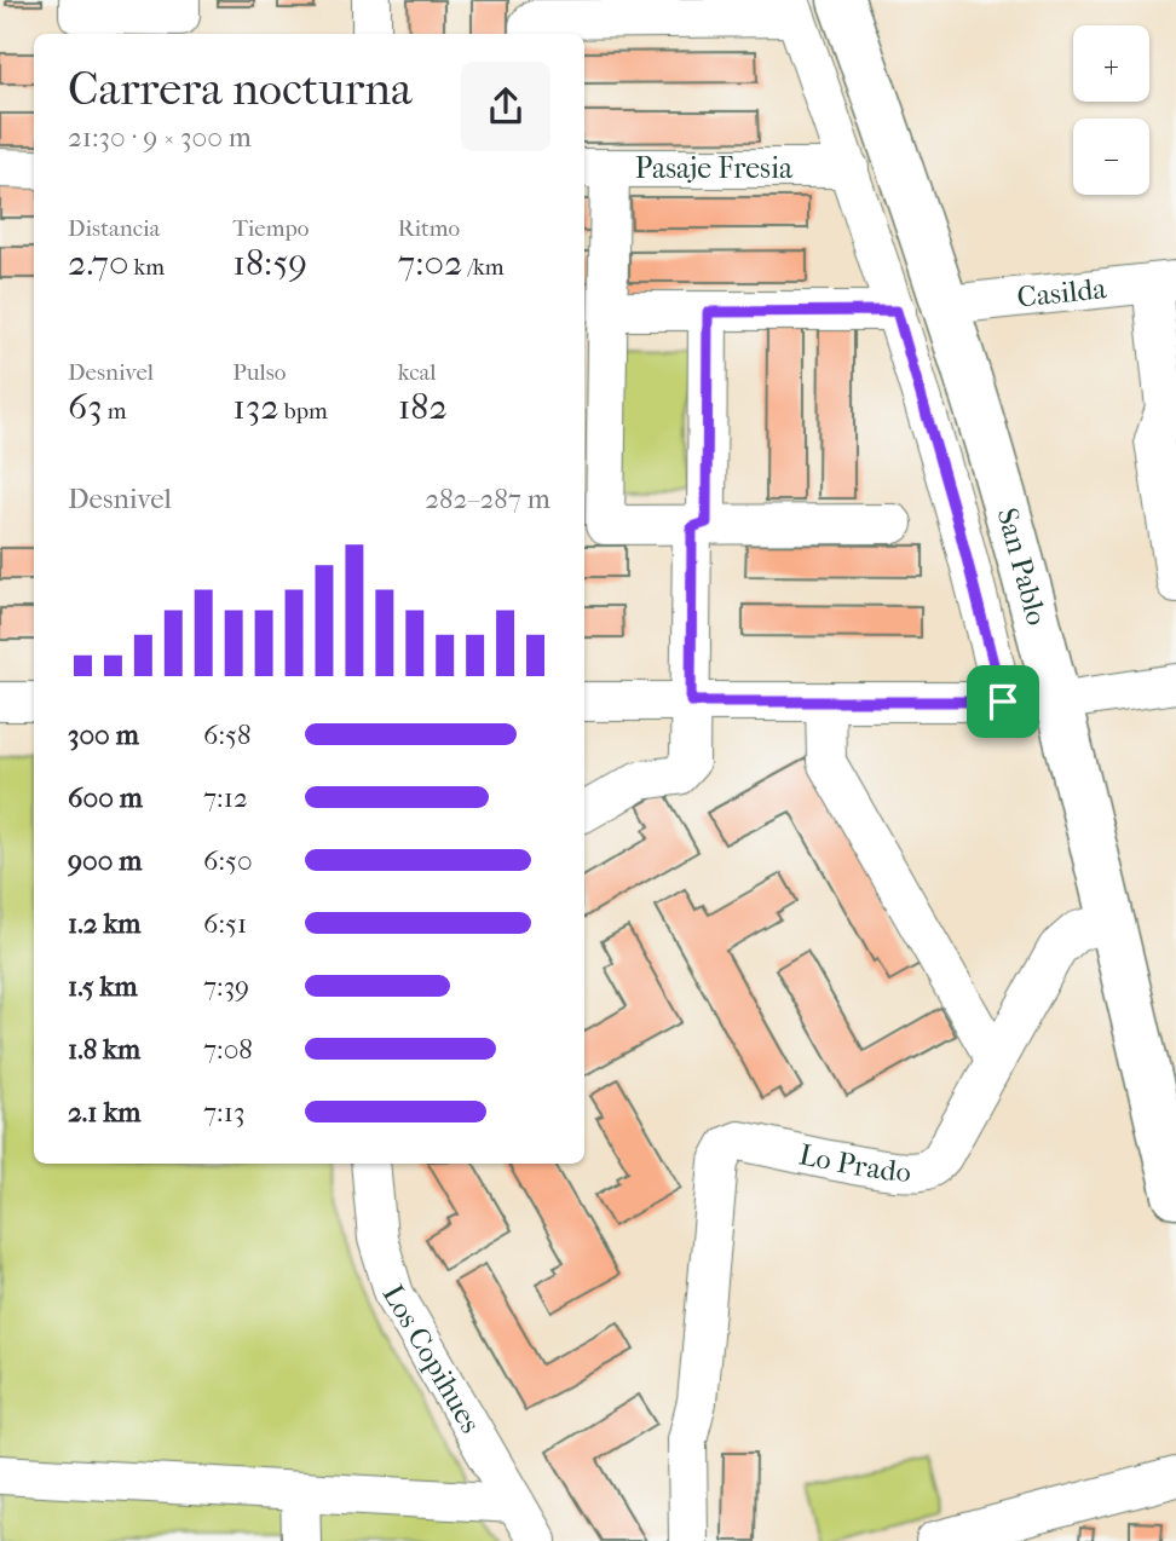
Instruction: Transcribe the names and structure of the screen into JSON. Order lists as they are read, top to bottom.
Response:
{
  "streets": {
    "main road": ["San Pablo"],
    "street": [
      "Pasaje Fresia",
      "Casilda",
      "Lo Prado",
      "Los Copihues"
    ]
  },
  "crossings": [
    ["Pasaje Fresia", "San Pablo"],
    ["Casilda", "San Pablo"],
    ["San Pablo", "Lo Prado"]
  ],
  "page": {
    "map_buttons": ["+", "−"],
    "heading": ["Carrera nocturna", "21:30 · 9 × 300 m"],
    "stats": [
      ["Distancia", "2.70 km"],
      ["Tiempo", "18:59"],
      ["Ritmo", "7:02 /km"],
      ["Desnivel", "63 m"],
      ["Pulso", "132 bpm"],
      ["kcal", "182"]
    ],
    "chart": ["Desnivel", "282–287 m"],
    "list": [
      {
        "name": "300 m",
        "note": "6:58"
      },
      {
        "name": "600 m",
        "note": "7:12"
      },
      {
        "name": "900 m",
        "note": "6:50"
      },
      {
        "name": "1.2 km",
        "note": "6:51"
      },
      {
        "name": "1.5 km",
        "note": "7:39"
      },
      {
        "name": "1.8 km",
        "note": "7:08"
      },
      {
        "name": "2.1 km",
        "note": "7:13"
      }
    ]
  }
}
